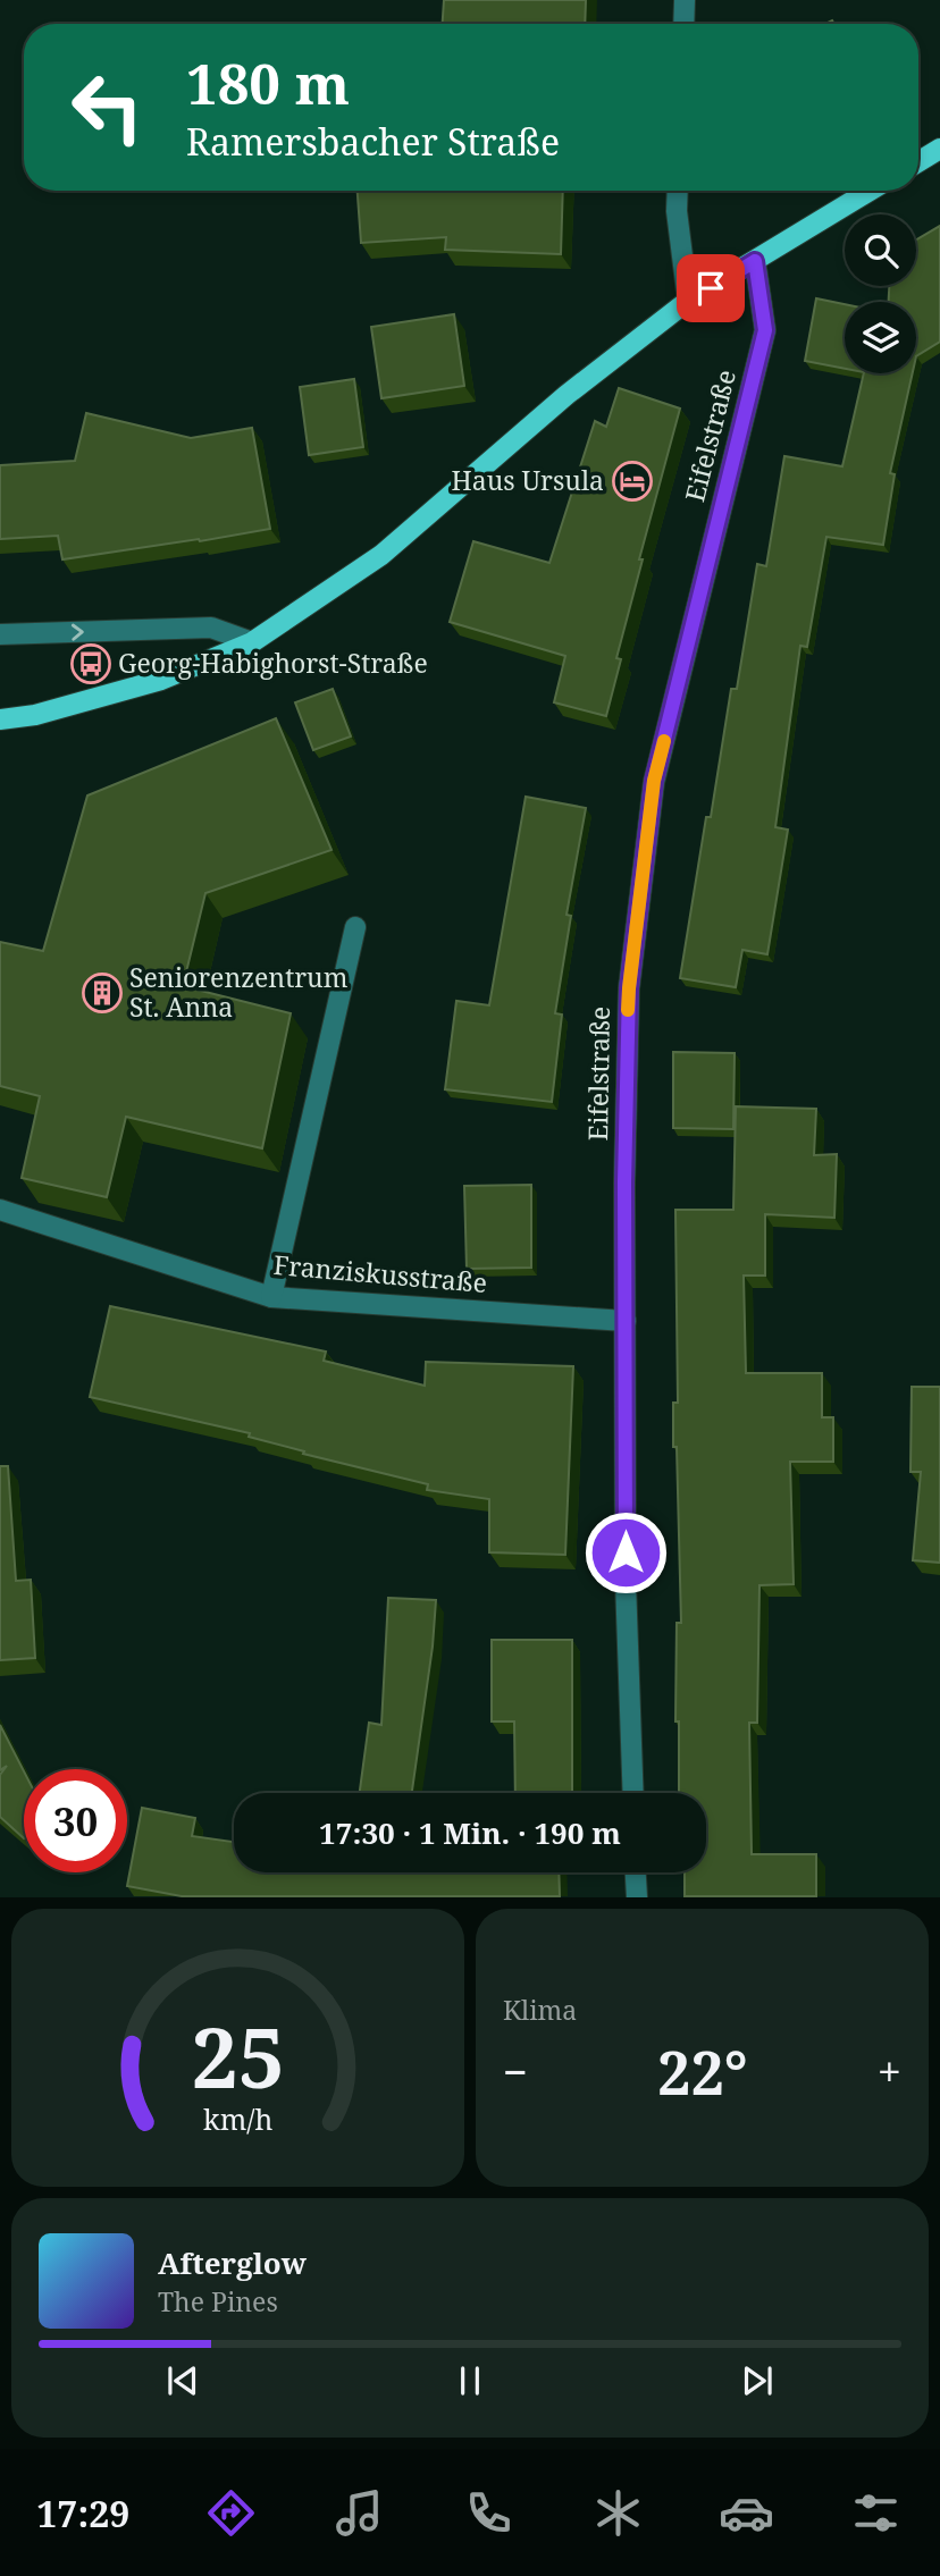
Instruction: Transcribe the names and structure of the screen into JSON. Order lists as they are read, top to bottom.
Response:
{
  "streets": {
    "street": ["Eifelstraße", "Franziskusstraße"]
  },
  "crossings": [
    ["Eifelstraße", "Franziskusstraße"]
  ],
  "places": {
    "hotel": ["Haus Ursula"],
    "bus stop": ["Georg-Habighorst-Straße"],
    "building": ["Seniorenzentrum St. Anna"]
  },
  "page": {
    "turn": ["180 m", "Ramersbacher Straße"],
    "limit": "30",
    "trip": "17:30 · 1 Min. · 190 m",
    "tile": "Klima",
    "heat": ["−", "22°", "+"],
    "song": ["Afterglow", "The Pines"],
    "tabs": "17:29",
    "gauge": ["25", "km/h"]
  }
}
